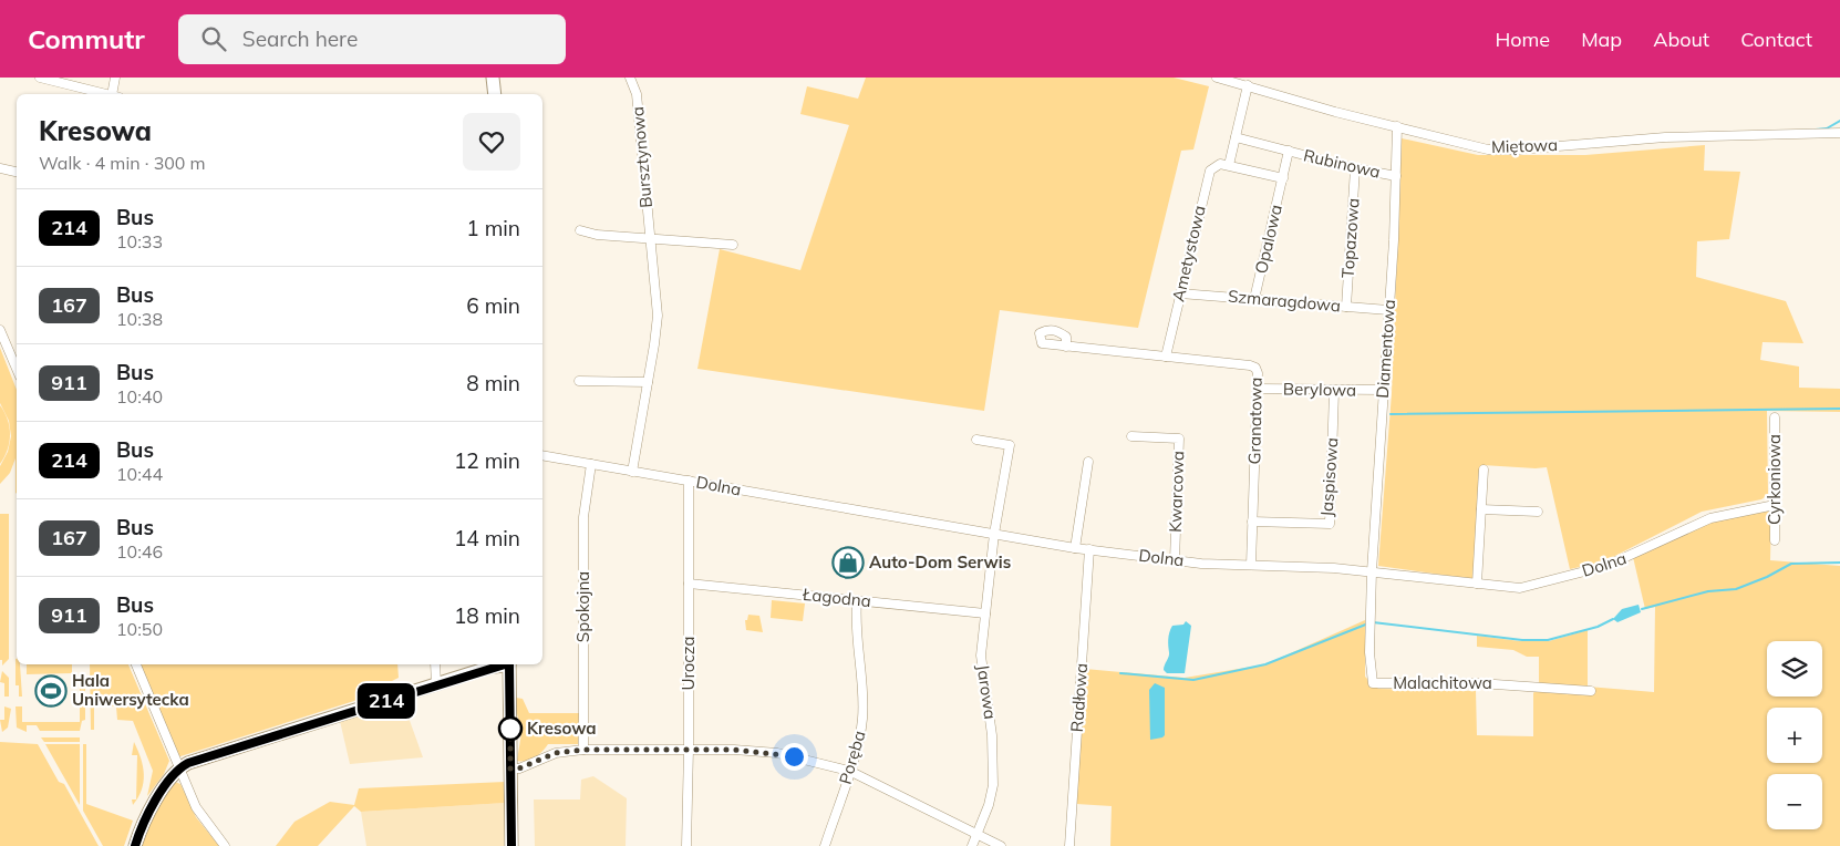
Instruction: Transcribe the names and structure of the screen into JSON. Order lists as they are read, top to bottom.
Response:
{
  "streets": {
    "street": [
      "Miętowa",
      "Bursztynowa",
      "Rubinowa",
      "Topazowa",
      "Opalowa",
      "Ametystowa",
      "Szmaragdowa",
      "Diamentowa",
      "Berylowa",
      "Granatowa",
      "Jaspisowa",
      "Cyrkoniowa",
      "Dolna",
      "Kwarcowa",
      "Łagodna",
      "Spokojna",
      "Urocza",
      "Malachitowa",
      "Jarowa",
      "Radłowa",
      "Poręba"
    ]
  },
  "crossings": [
    ["Miętowa", "Diamentowa"],
    ["Bursztynowa", "Dolna"],
    ["Rubinowa", "Topazowa"],
    ["Rubinowa", "Opalowa"],
    ["Rubinowa", "Ametystowa"],
    ["Rubinowa", "Diamentowa"],
    ["Topazowa", "Szmaragdowa"],
    ["Opalowa", "Szmaragdowa"],
    ["Ametystowa", "Szmaragdowa"],
    ["Ametystowa", "Granatowa"],
    ["Szmaragdowa", "Diamentowa"],
    ["Diamentowa", "Berylowa"],
    ["Diamentowa", "Dolna"],
    ["Diamentowa", "Malachitowa"],
    ["Berylowa", "Granatowa"],
    ["Berylowa", "Jaspisowa"],
    ["Granatowa", "Jaspisowa"],
    ["Granatowa", "Dolna"],
    ["Cyrkoniowa", "Dolna"],
    ["Dolna", "Kwarcowa"],
    ["Dolna", "Spokojna"],
    ["Dolna", "Urocza"],
    ["Dolna", "Malachitowa"],
    ["Dolna", "Jarowa"],
    ["Dolna", "Radłowa"],
    ["Łagodna", "Urocza"],
    ["Łagodna", "Jarowa"],
    ["Łagodna", "Poręba"]
  ],
  "places": {
    "shop": ["Auto-Dom Serwis"],
    "sports": ["Hala Uniwersytecka"],
    "other": ["Kresowa"]
  },
  "lines": ["bus line 214"],
  "page": {
    "header": "Commutr",
    "search": "Search here",
    "nav": [
      "Home",
      "Map",
      "About",
      "Contact"
    ],
    "on_map": "214",
    "heading": ["Kresowa", "Walk · 4 min · 300 m"],
    "list": [
      {
        "mark": "214",
        "name": "Bus",
        "note": "10:33",
        "value": "1 min"
      },
      {
        "mark": "167",
        "name": "Bus",
        "note": "10:38",
        "value": "6 min"
      },
      {
        "mark": "911",
        "name": "Bus",
        "note": "10:40",
        "value": "8 min"
      },
      {
        "mark": "214",
        "name": "Bus",
        "note": "10:44",
        "value": "12 min"
      },
      {
        "mark": "167",
        "name": "Bus",
        "note": "10:46",
        "value": "14 min"
      },
      {
        "mark": "911",
        "name": "Bus",
        "note": "10:50",
        "value": "18 min"
      }
    ],
    "map_buttons": ["+", "−"]
  }
}
